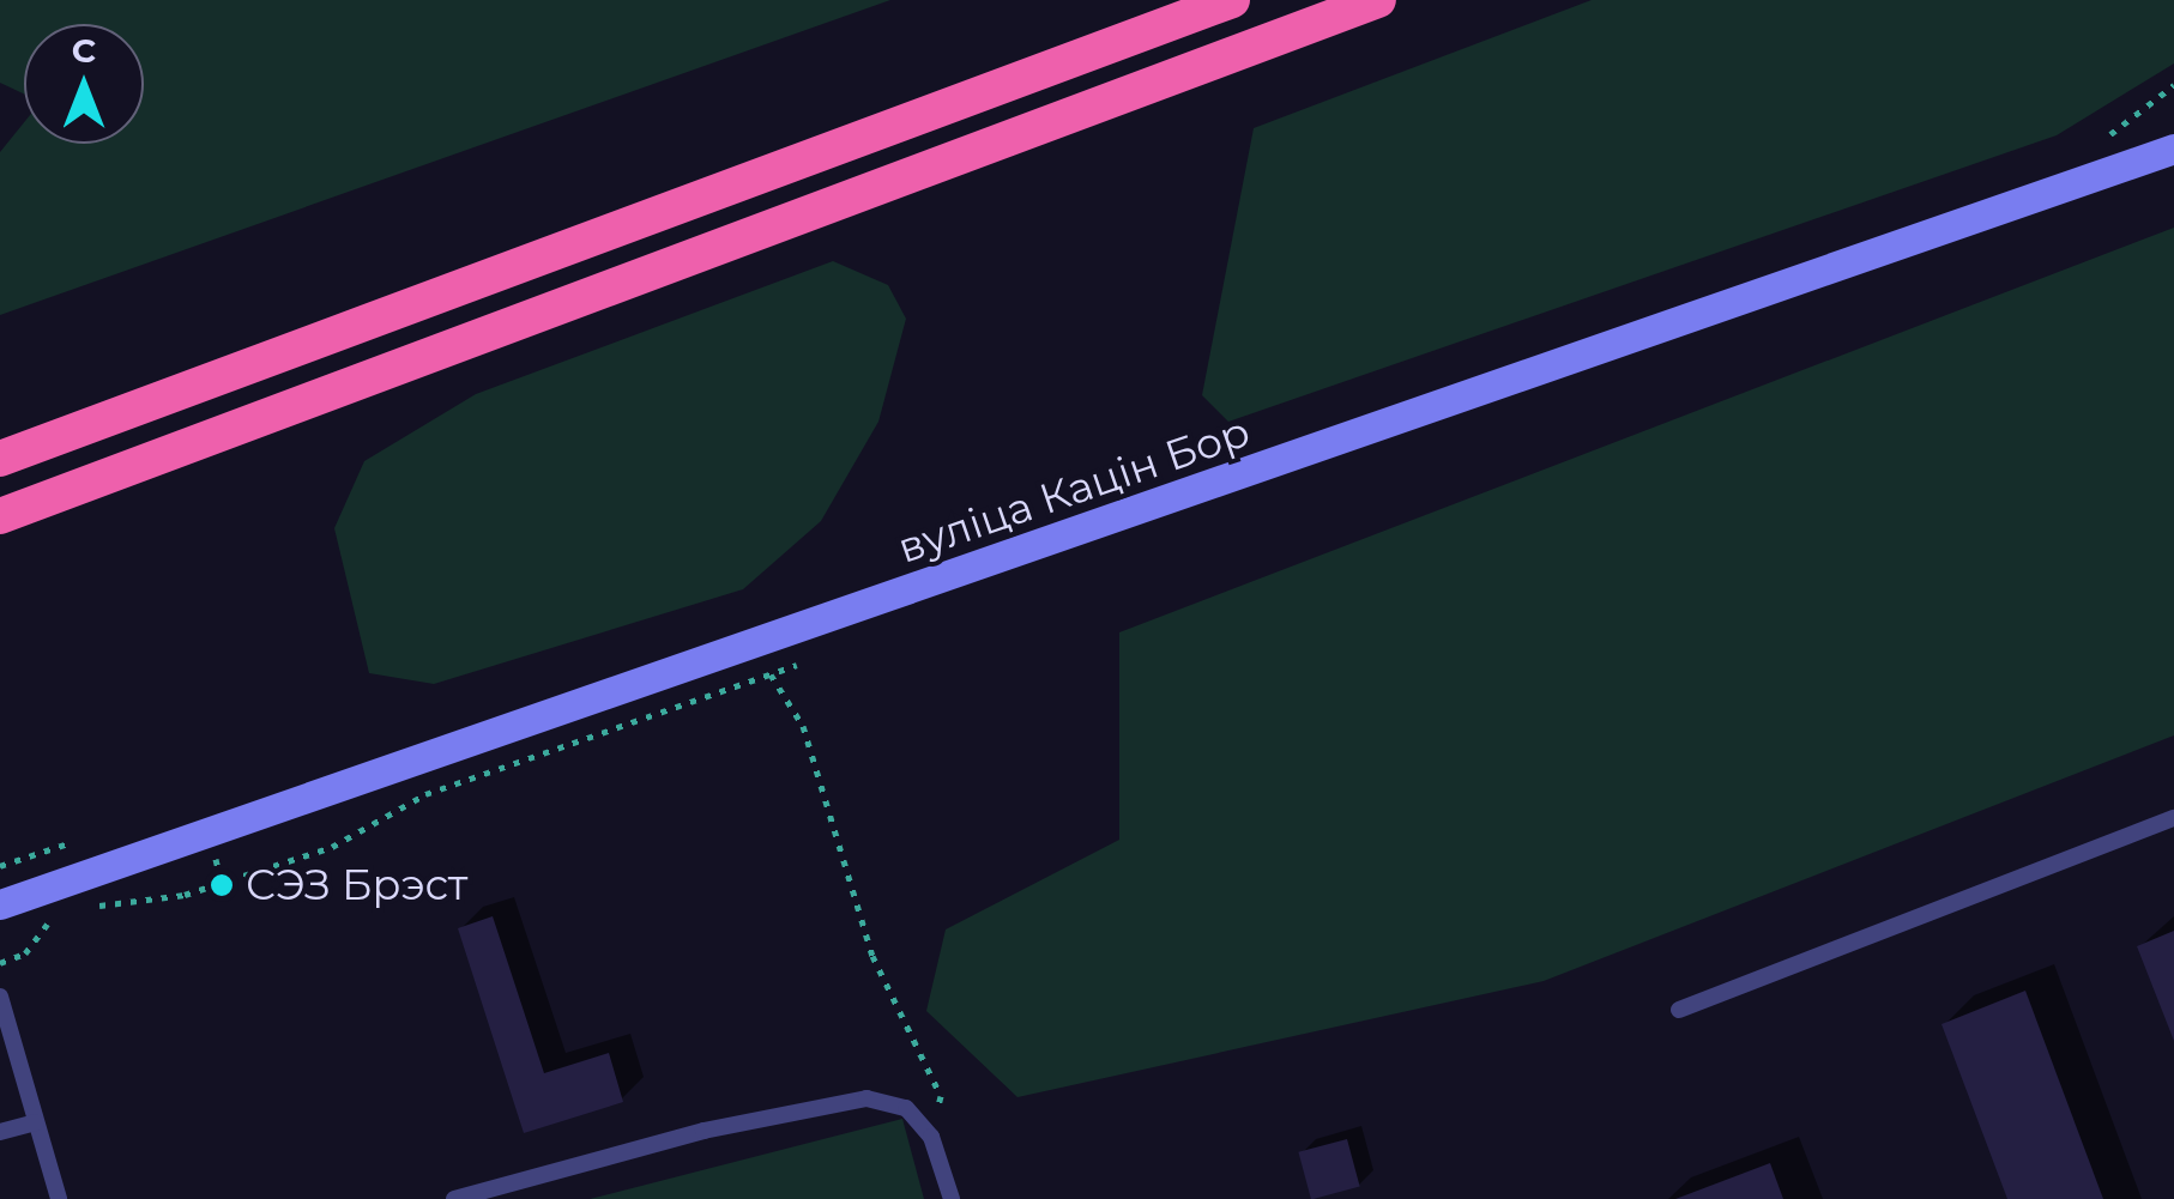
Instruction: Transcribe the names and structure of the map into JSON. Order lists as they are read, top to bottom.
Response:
{
  "streets": {
    "main road": ["вуліца Кацін Бор"]
  },
  "places": ["СЭЗ Брэст"],
  "north": "top"
}
